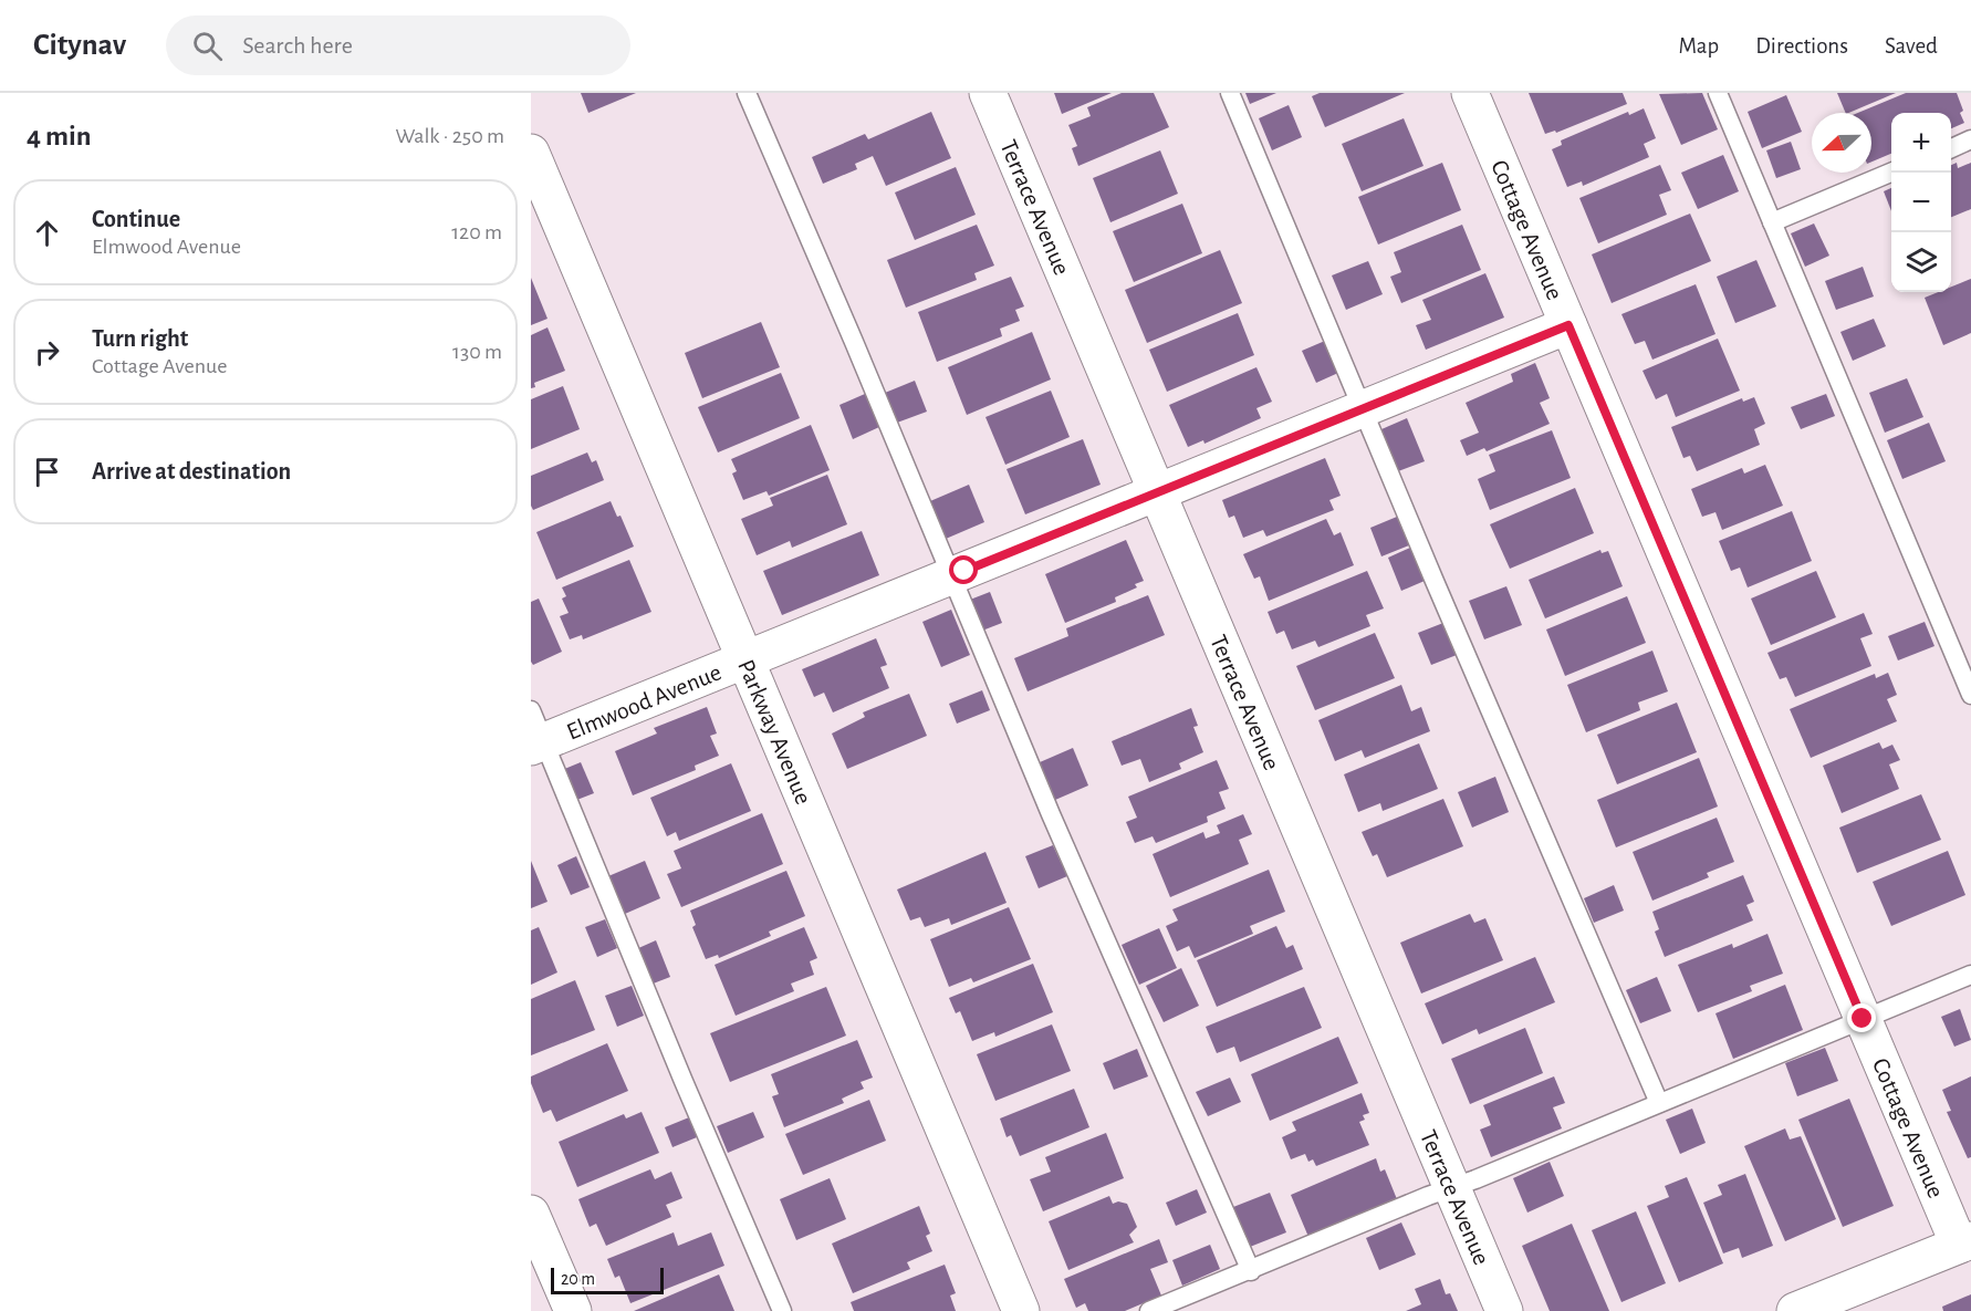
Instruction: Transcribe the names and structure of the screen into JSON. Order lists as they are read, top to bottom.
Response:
{
  "streets": {
    "street": [
      "Terrace Avenue",
      "Cottage Avenue",
      "Elmwood Avenue",
      "Parkway Avenue"
    ]
  },
  "crossings": [
    ["Terrace Avenue", "Elmwood Avenue"],
    ["Cottage Avenue", "Elmwood Avenue"],
    ["Elmwood Avenue", "Parkway Avenue"]
  ],
  "scale_bar": "20 m",
  "north": "left",
  "page": {
    "header": "Citynav",
    "search": "Search here",
    "nav": ["Map", "Directions", "Saved"],
    "heading": ["4 min", "Walk · 250 m"],
    "map_buttons": ["+", "−"],
    "list": [
      ["Continue", "Elmwood Avenue", "120 m"],
      ["Turn right", "Cottage Avenue", "130 m"],
      "Arrive at destination"
    ],
    "scale": "20 m"
  }
}
